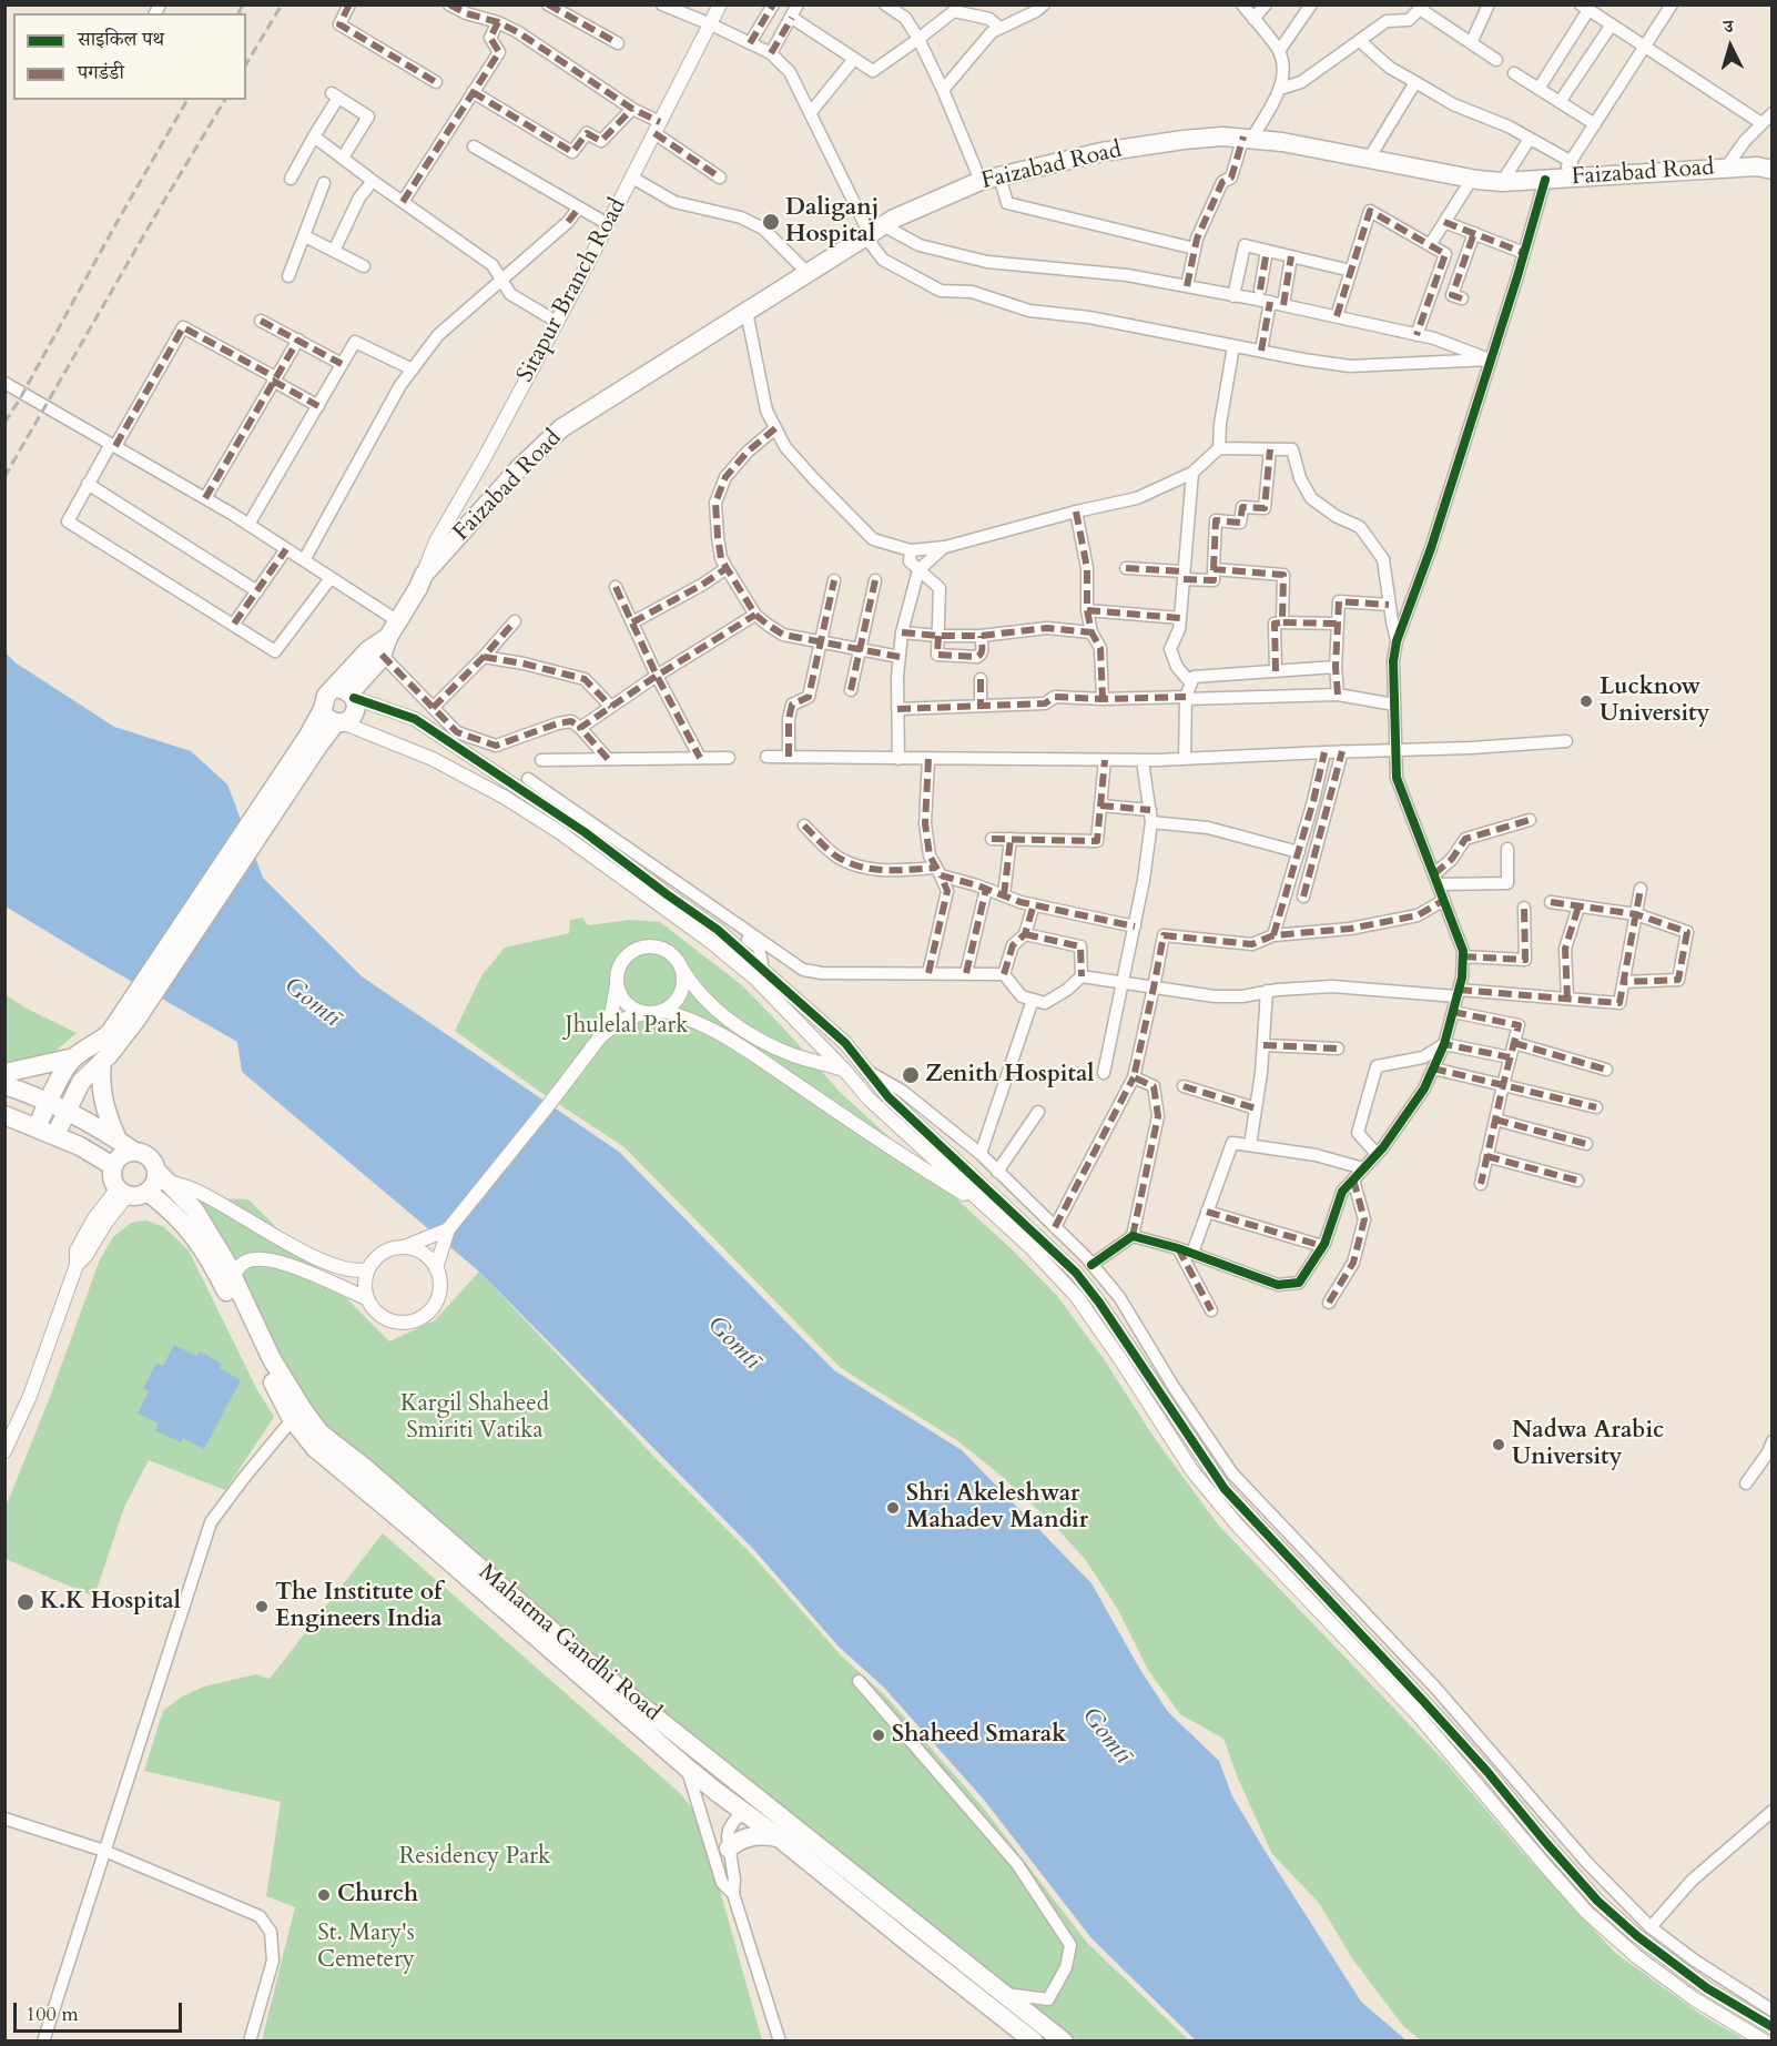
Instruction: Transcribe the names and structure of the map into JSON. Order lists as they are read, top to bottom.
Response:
{
  "streets": {
    "main road": ["Faizabad Road", "Mahatma Gandhi Road"],
    "street": ["Sitapur Branch Road"]
  },
  "crossings": [
    ["Faizabad Road", "Sitapur Branch Road"]
  ],
  "water": ["Gomtī"],
  "parks": [
    "Jhulelal Park",
    "Kargil Shaheed Smiriti Vatika",
    "Residency Park",
    "St. Mary's Cemetery"
  ],
  "places": [
    "Daliganj Hospital",
    "Lucknow University",
    "Zenith Hospital",
    "Nadwa Arabic University",
    "Shri Akeleshwar Mahadev Mandir",
    "K.K Hospital",
    "The Institute of Engineers India",
    "Shaheed Smarak",
    "Church"
  ],
  "legend": ["साइकिल पथ", "पगडंडी"],
  "scale_bar": "100 m",
  "north": "top"
}
